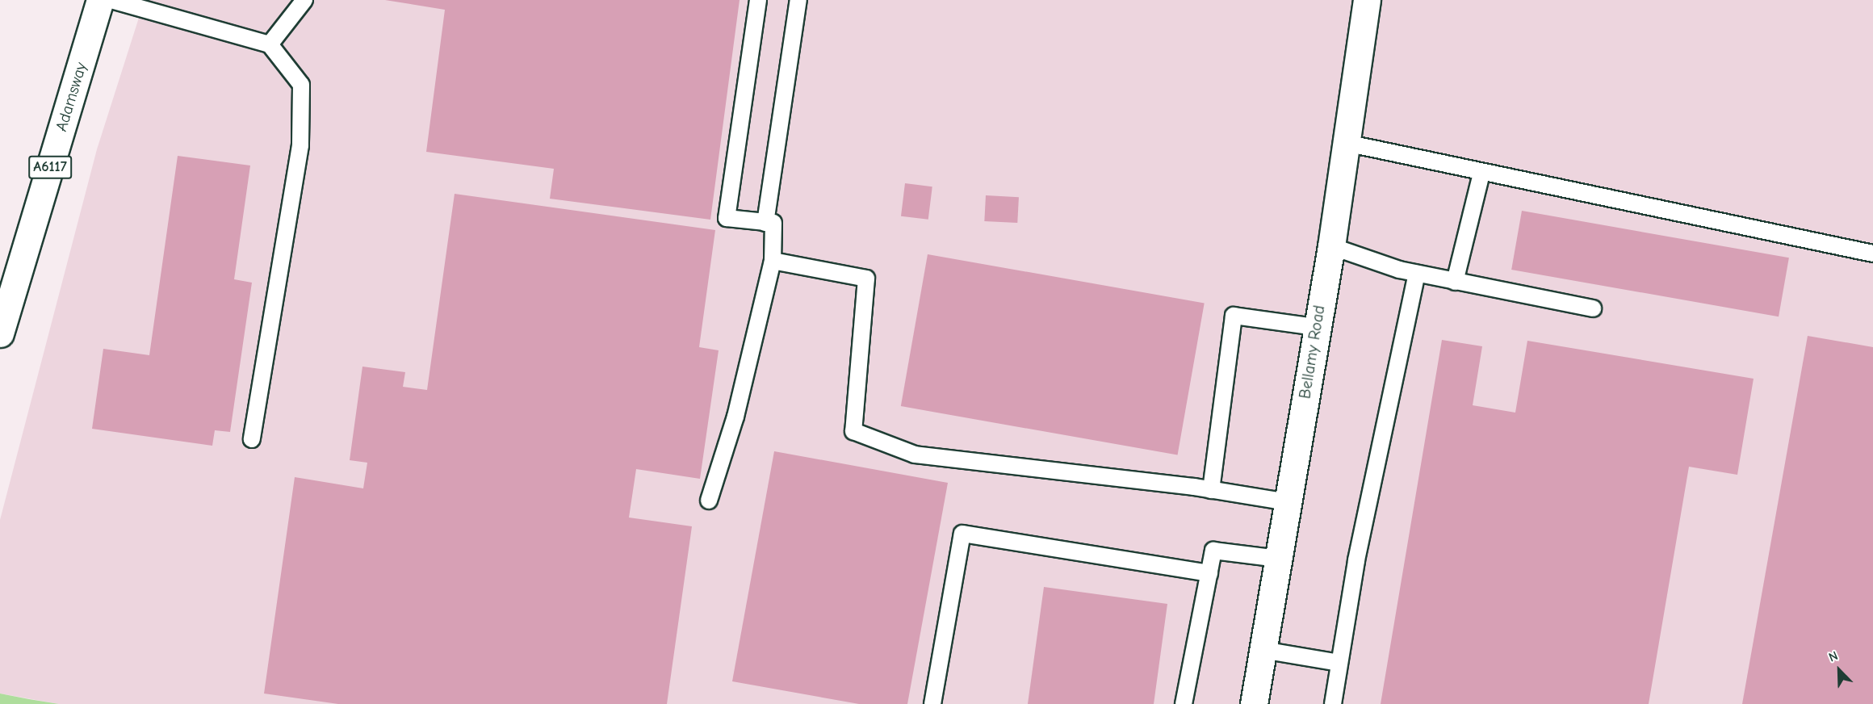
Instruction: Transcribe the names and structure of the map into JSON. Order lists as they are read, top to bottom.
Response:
{
  "streets": {
    "street": ["Adamsway", "A6117", "Bellamy Road"]
  },
  "north": "top left"
}
